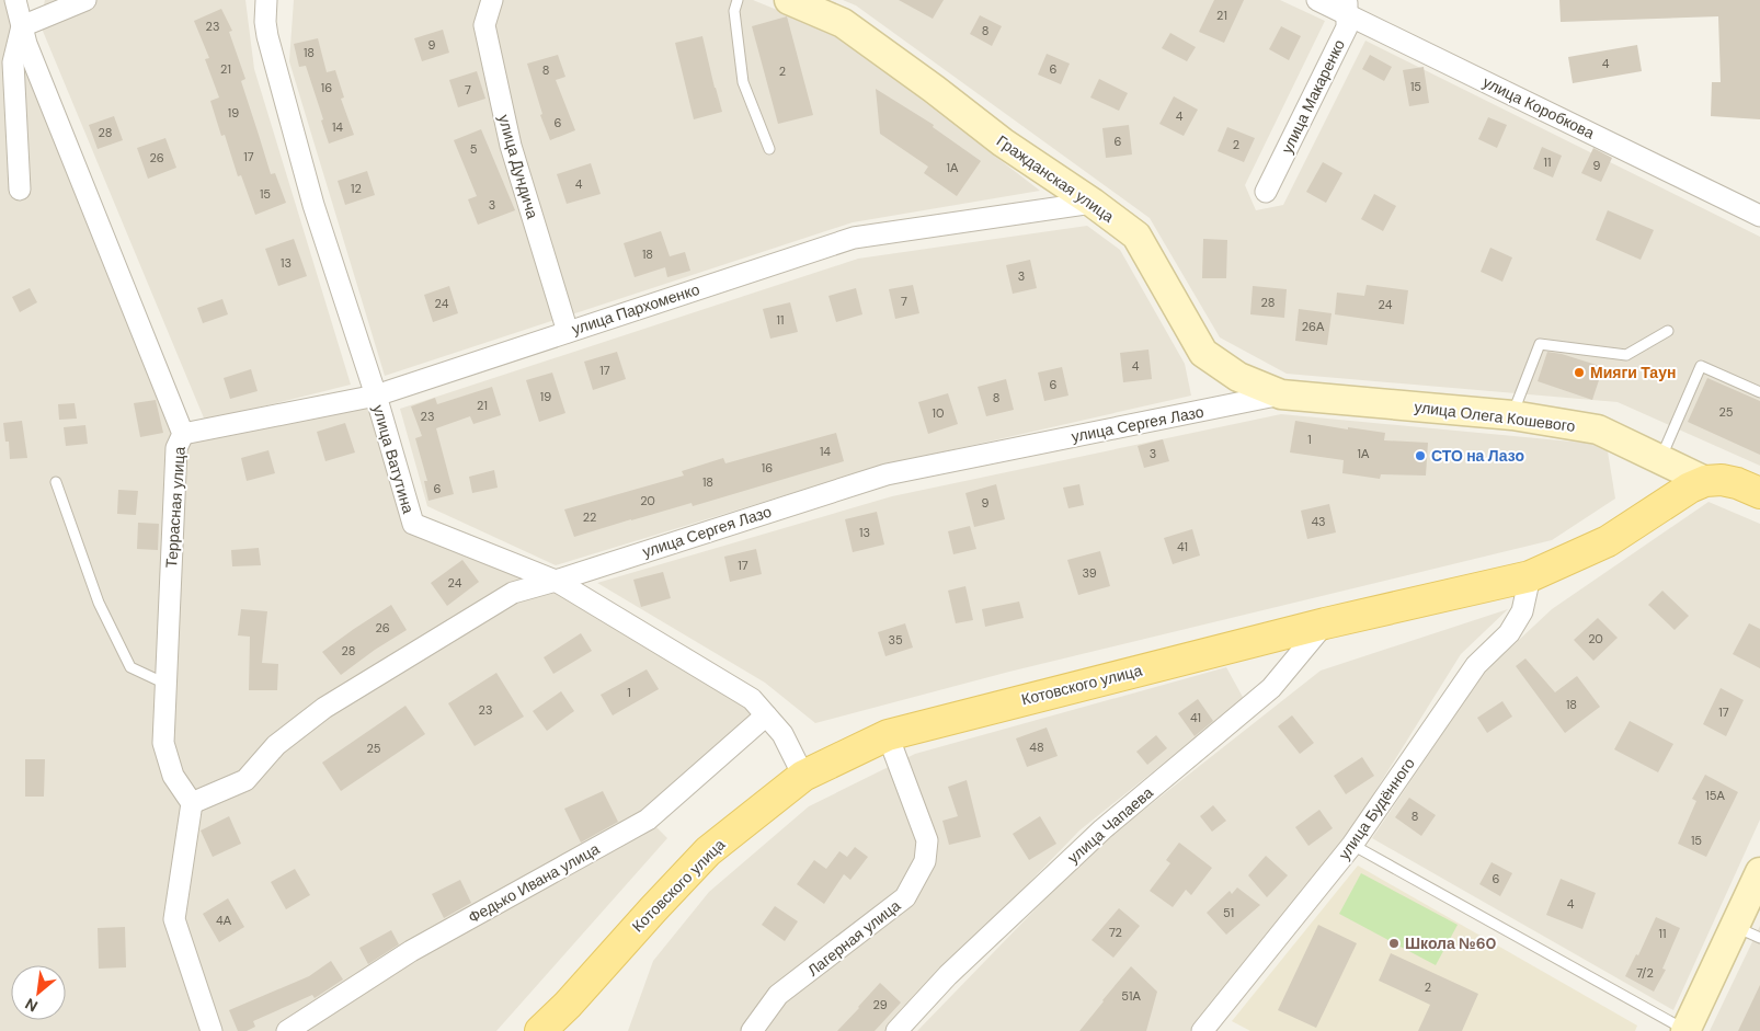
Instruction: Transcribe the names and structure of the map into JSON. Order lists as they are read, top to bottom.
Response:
{
  "streets": {
    "main road": ["улица Олега Кошевого", "Котовского улица"],
    "street": [
      "улица Макаренко",
      "улица Коробкова",
      "улица Дундича",
      "Гражданская улица",
      "улица Пархоменко",
      "улица Сергея Лазо",
      "улица Ватутина",
      "Террасная улица",
      "улица Будённого",
      "улица Чапаева",
      "Федько Ивана улица",
      "Лагерная улица"
    ]
  },
  "crossings": [
    ["улица Макаренко", "улица Коробкова"],
    ["улица Дундича", "улица Пархоменко"],
    ["Гражданская улица", "улица Пархоменко"],
    ["Гражданская улица", "улица Олега Кошевого"],
    ["Гражданская улица", "улица Сергея Лазо"],
    ["улица Пархоменко", "улица Ватутина"],
    ["улица Пархоменко", "Террасная улица"],
    ["улица Олега Кошевого", "улица Сергея Лазо"],
    ["улица Олега Кошевого", "Котовского улица"],
    ["улица Сергея Лазо", "улица Ватутина"],
    ["улица Сергея Лазо", "Террасная улица"],
    ["улица Ватутина", "Котовского улица"],
    ["улица Ватутина", "Федько Ивана улица"],
    ["Котовского улица", "улица Будённого"],
    ["Котовского улица", "улица Чапаева"],
    ["Котовского улица", "Лагерная улица"]
  ],
  "places": ["Мияги Таун", "СТО на Лазо", "Школа №60"],
  "house_numbers": [
    "21",
    "23",
    "8",
    "9",
    "18",
    "4",
    "21",
    "6",
    "8",
    "2",
    "15",
    "16",
    "7",
    "19",
    "4",
    "6",
    "14",
    "28",
    "6",
    "2",
    "5",
    "17",
    "26",
    "11",
    "9",
    "1А",
    "4",
    "12",
    "15",
    "3",
    "18",
    "13",
    "3",
    "7",
    "28",
    "24",
    "24",
    "11",
    "26А",
    "4",
    "17",
    "6",
    "19",
    "8",
    "21",
    "25",
    "10",
    "23",
    "1",
    "14",
    "3",
    "1А",
    "16",
    "18",
    "6",
    "20",
    "9",
    "22",
    "43",
    "13",
    "41",
    "17",
    "39",
    "24",
    "26",
    "20",
    "35",
    "28",
    "1",
    "18",
    "23",
    "17",
    "41",
    "48",
    "25",
    "15А",
    "8",
    "15",
    "6",
    "4",
    "51",
    "4А",
    "72",
    "11",
    "7/2",
    "2",
    "51А",
    "29"
  ],
  "north": "bottom left"
}
